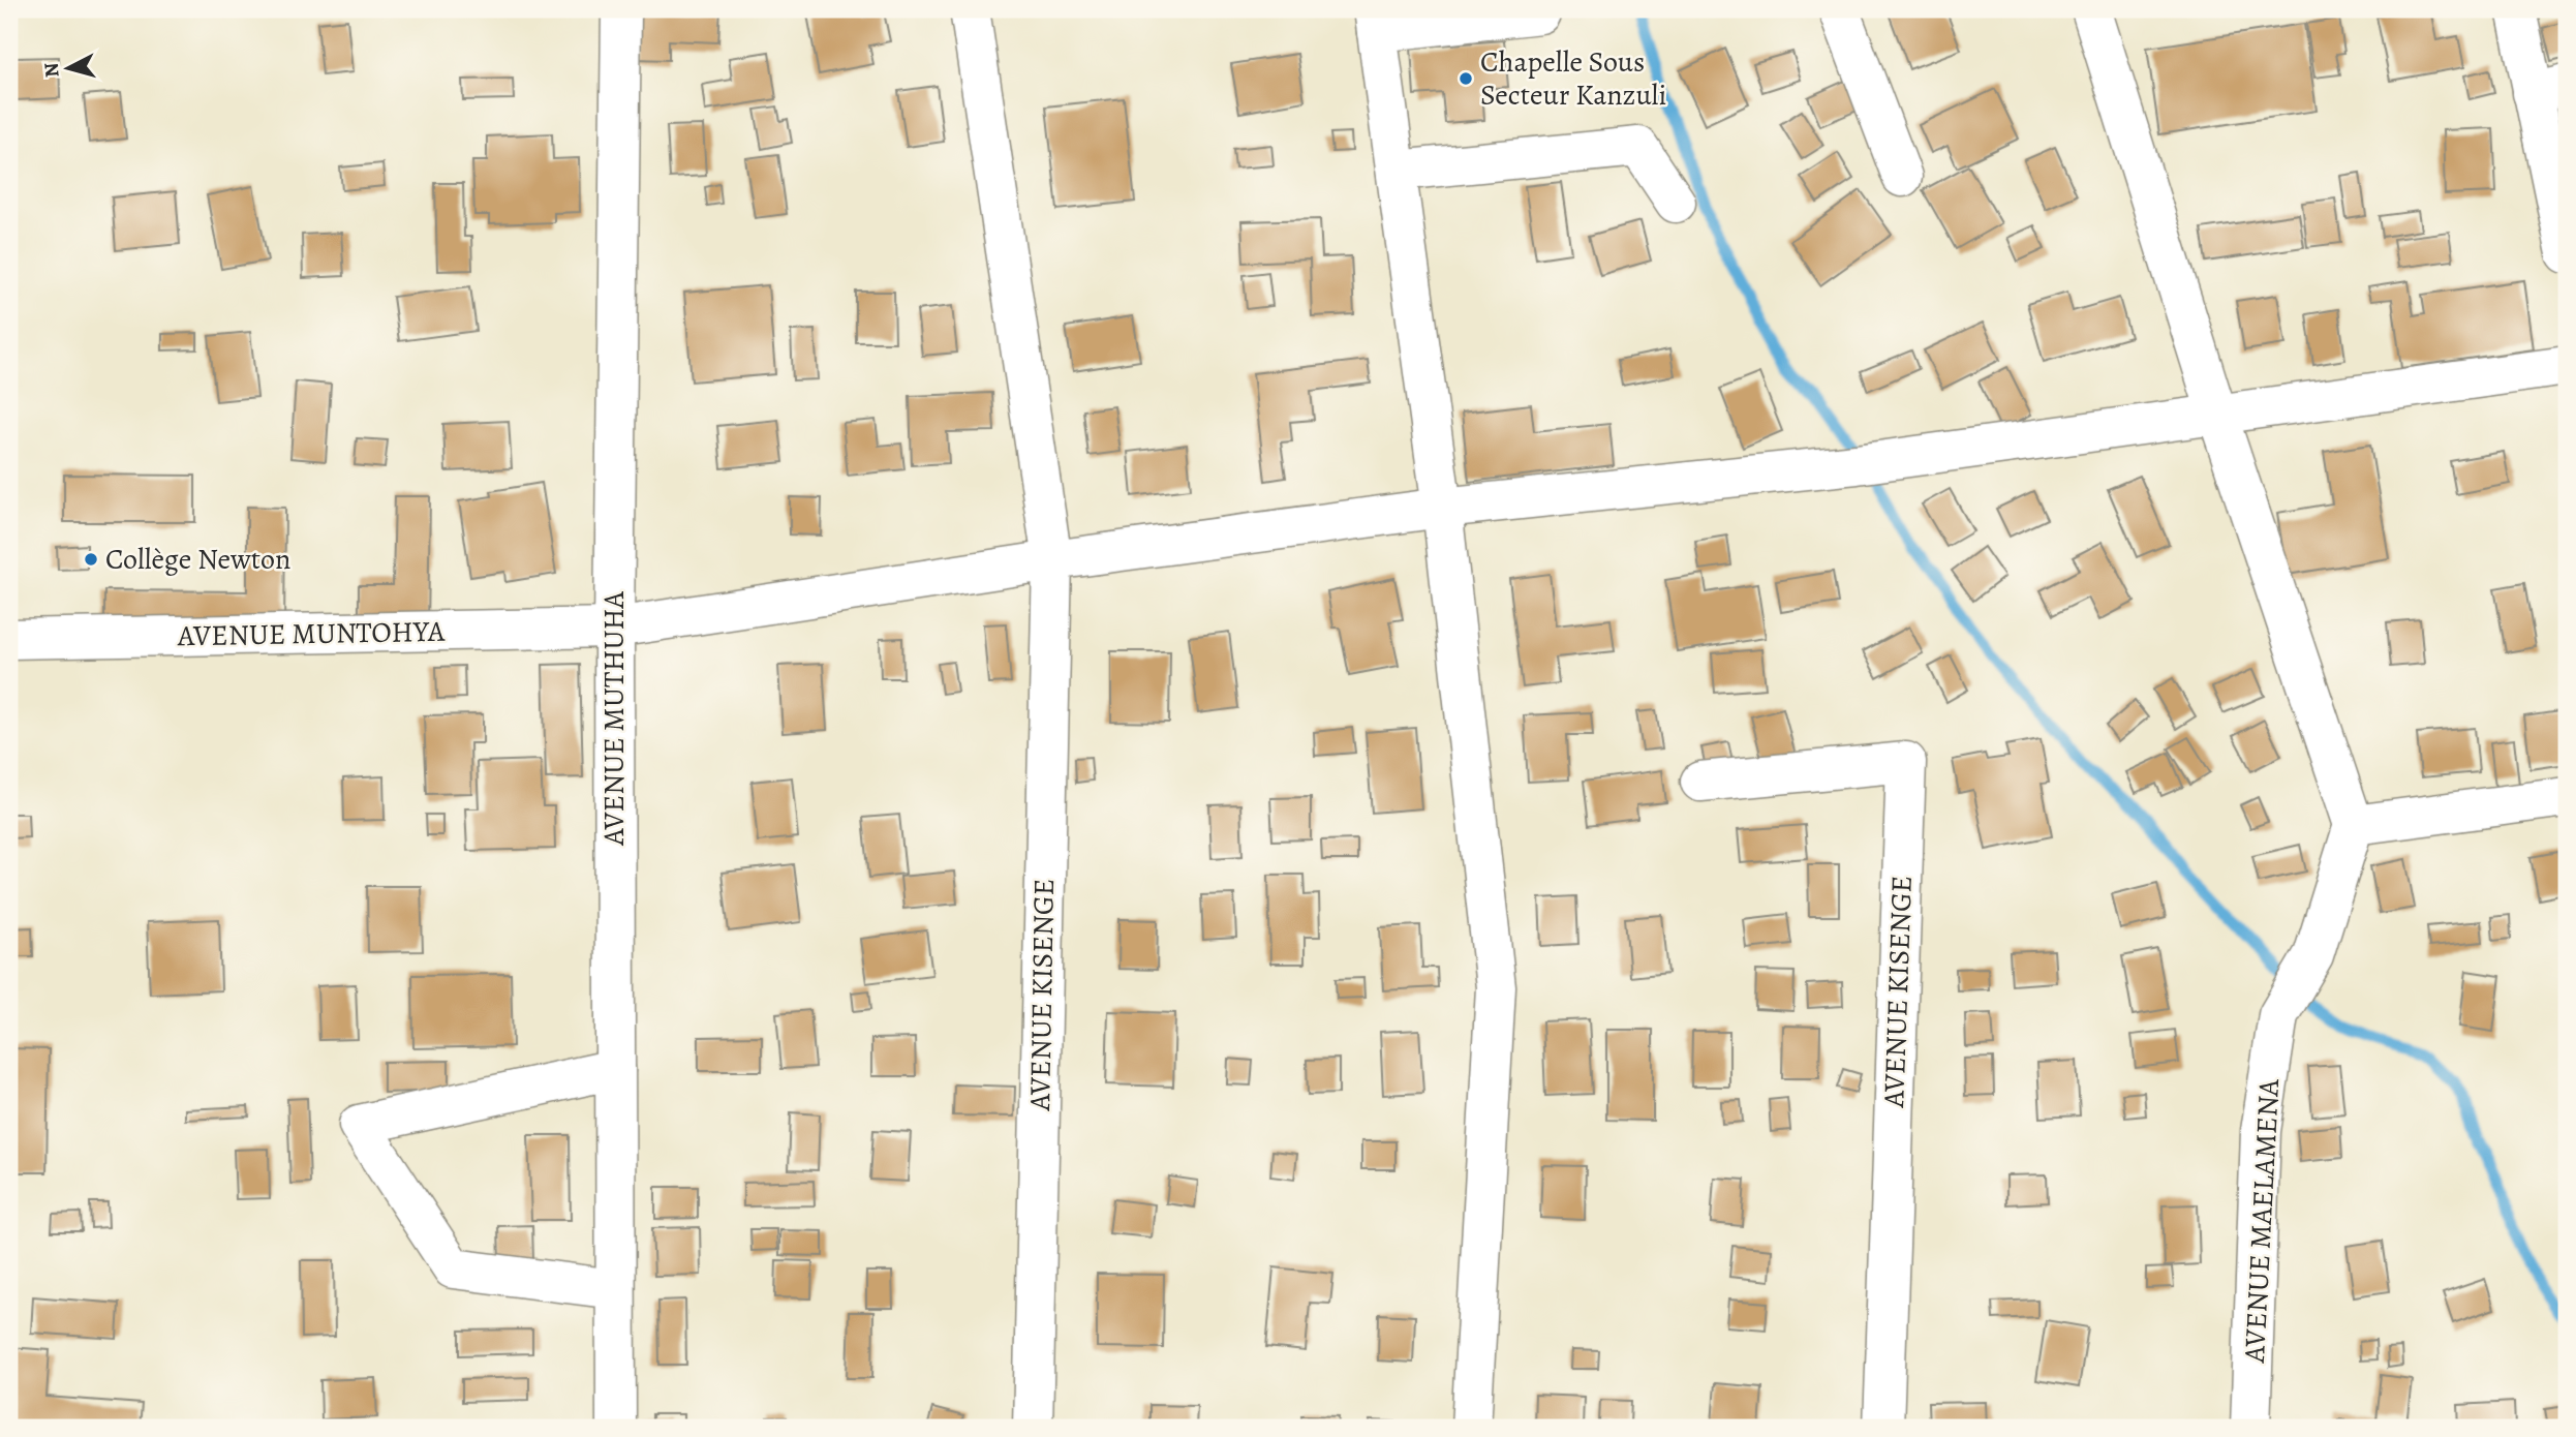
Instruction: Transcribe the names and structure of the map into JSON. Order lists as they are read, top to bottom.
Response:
{
  "streets": {
    "street": [
      "AVENUE MUNTOHYA",
      "AVENUE MUTHUHA",
      "AVENUE KISENGE",
      "AVENUE MAELAMENA"
    ]
  },
  "crossings": [
    ["AVENUE MUNTOHYA", "AVENUE MUTHUHA"],
    ["AVENUE MUNTOHYA", "AVENUE KISENGE"]
  ],
  "places": ["Chapelle Sous Secteur Kanzuli", "Collège Newton"],
  "north": "left"
}
